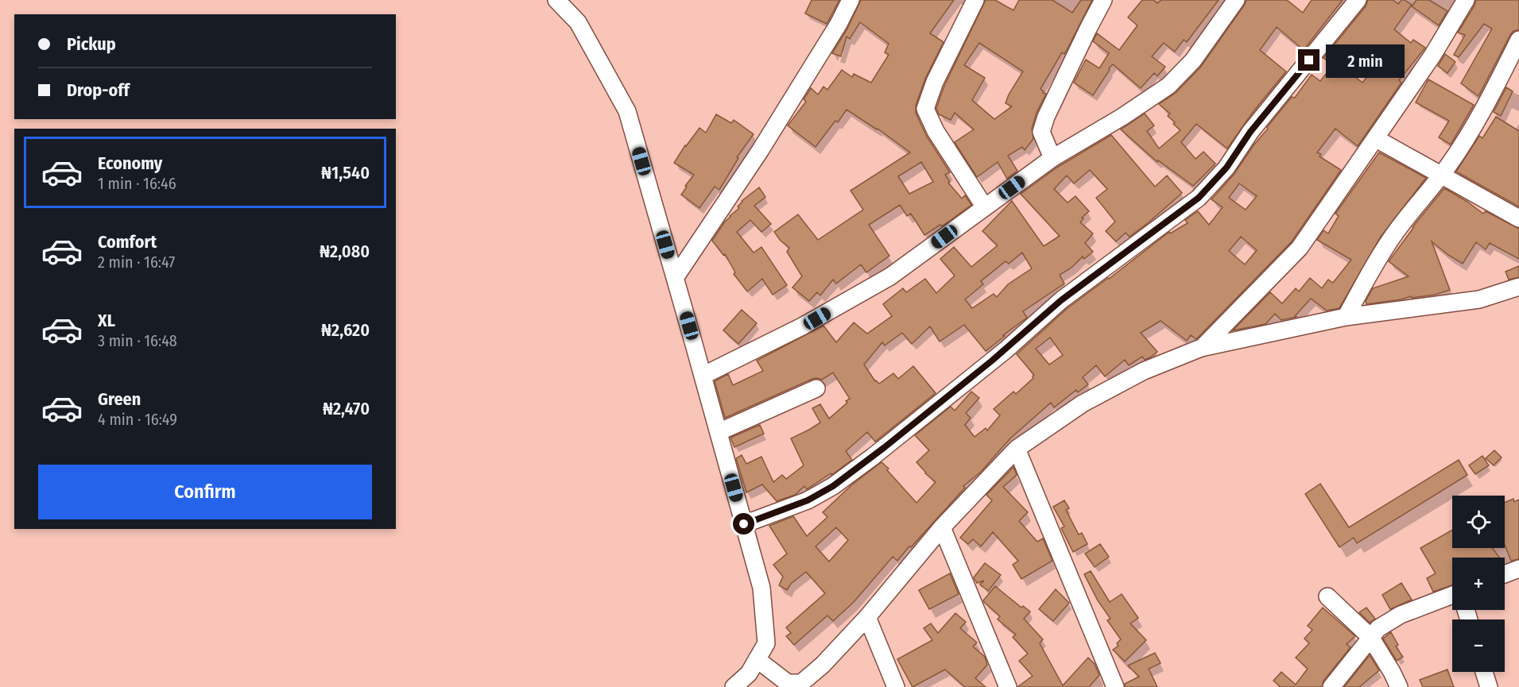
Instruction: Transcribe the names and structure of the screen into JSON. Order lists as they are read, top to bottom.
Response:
{
  "page": {
    "banner": ["Pickup", "Drop-off"],
    "bubble": "2 min",
    "list": [
      {
        "name": "Economy",
        "note": "1 min · 16:46",
        "value": "₦1,540"
      },
      {
        "name": "Comfort",
        "note": "2 min · 16:47",
        "value": "₦2,080"
      },
      {
        "name": "XL",
        "note": "3 min · 16:48",
        "value": "₦2,620"
      },
      {
        "name": "Green",
        "note": "4 min · 16:49",
        "value": "₦2,470"
      }
    ],
    "buttons": "Confirm",
    "map_buttons": ["+", "−"]
  }
}
